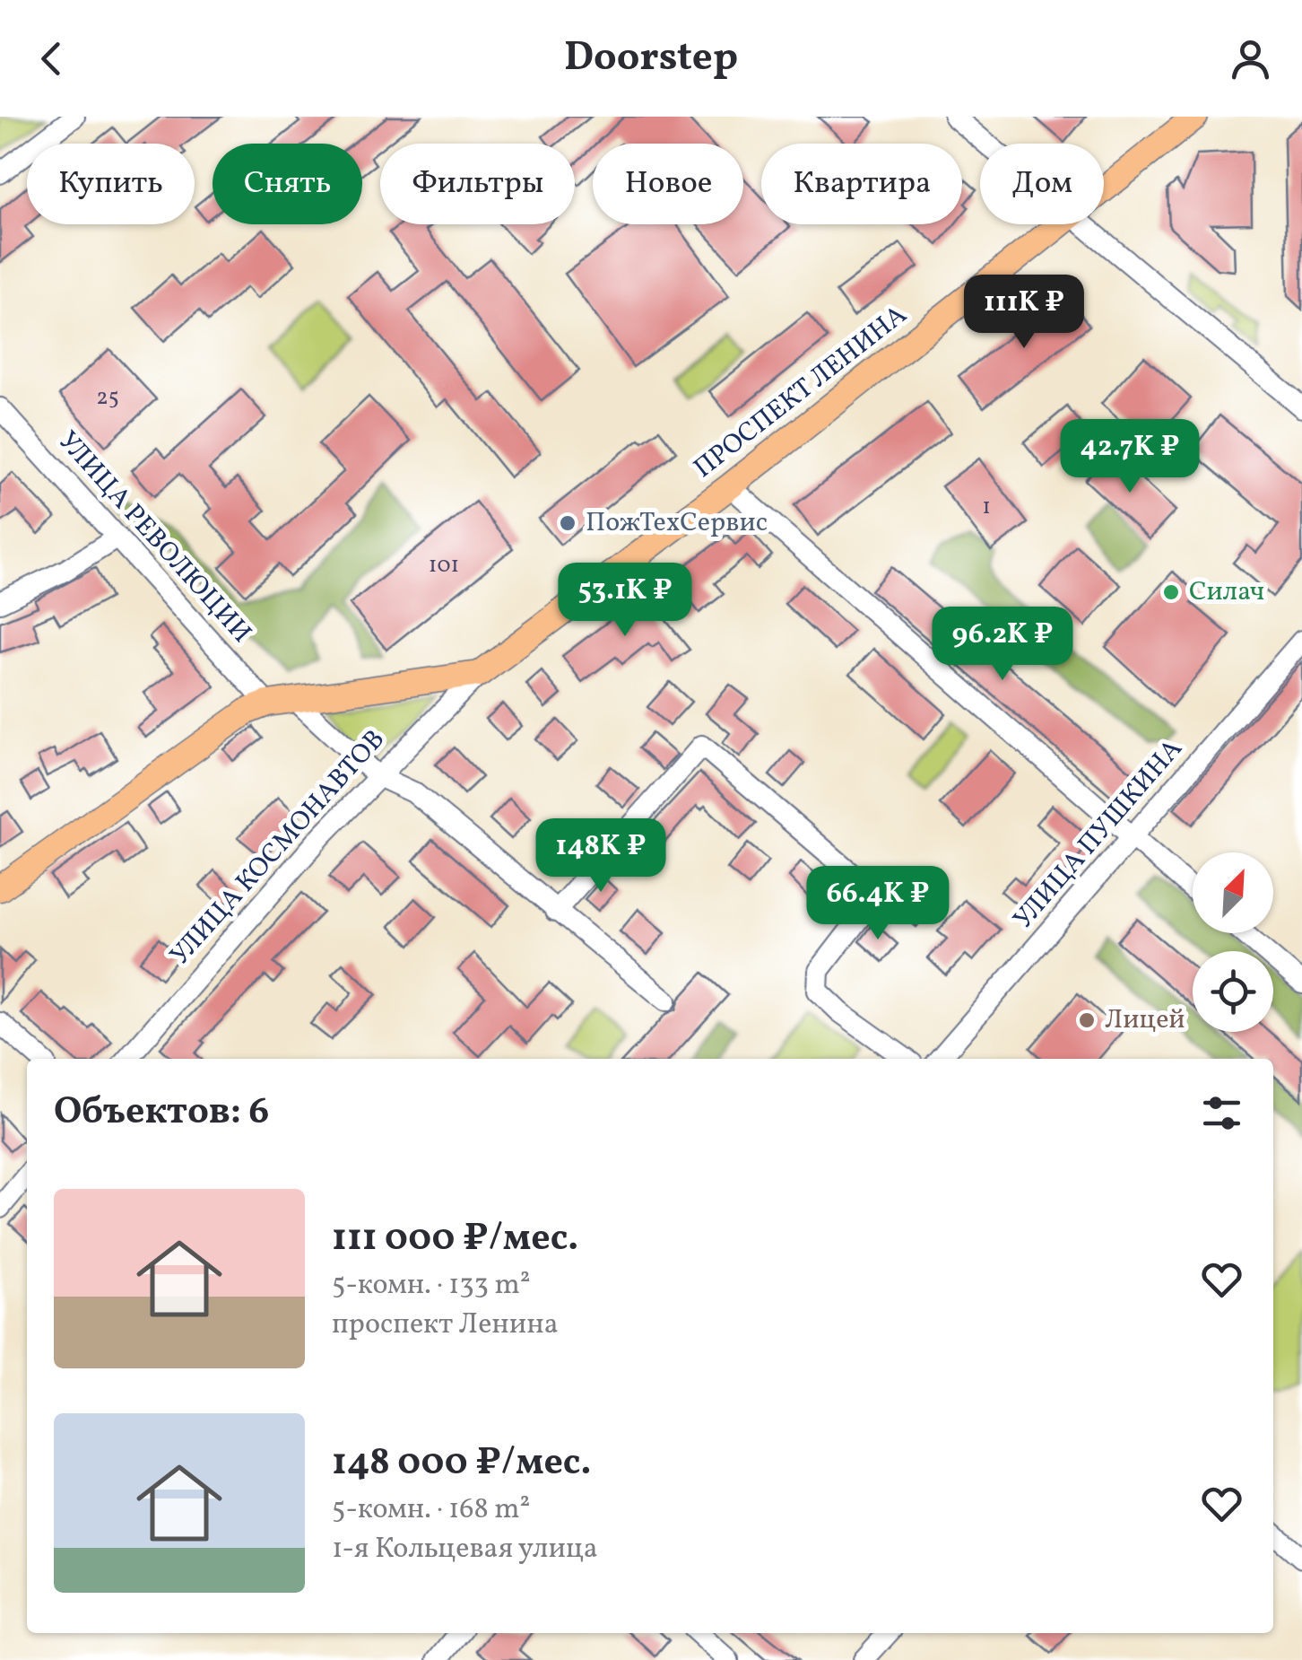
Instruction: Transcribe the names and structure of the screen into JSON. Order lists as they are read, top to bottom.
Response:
{
  "streets": {
    "main road": ["ПРОСПЕКТ ЛЕНИНА"],
    "street": ["УЛИЦА РЕВОЛЮЦИИ", "УЛИЦА ПУШКИНА", "УЛИЦА КОСМОНАВТОВ"]
  },
  "crossings": [
    ["ПРОСПЕКТ ЛЕНИНА", "УЛИЦА КОСМОНАВТОВ"]
  ],
  "places": ["ПожТехСервис", "Силач", "Лицей"],
  "house_numbers": ["25", "1", "101"],
  "north": "top right",
  "page": {
    "header": "Doorstep",
    "chip": [
      "Купить",
      "Снять",
      "Фильтры",
      "Новое",
      "Квартира",
      "Дом"
    ],
    "price": [
      "111K ₽",
      "42.7K ₽",
      "53.1K ₽",
      "96.2K ₽",
      "148K ₽",
      "66.4K ₽"
    ],
    "heading": "Объектов: 6",
    "list": [
      {
        "name": "111 000 ₽/мес.",
        "note": "5-комн. · 133 m² · проспект Ленина"
      },
      {
        "name": "148 000 ₽/мес.",
        "note": "5-комн. · 168 m² · 1-я Кольцевая улица"
      }
    ]
  }
}
